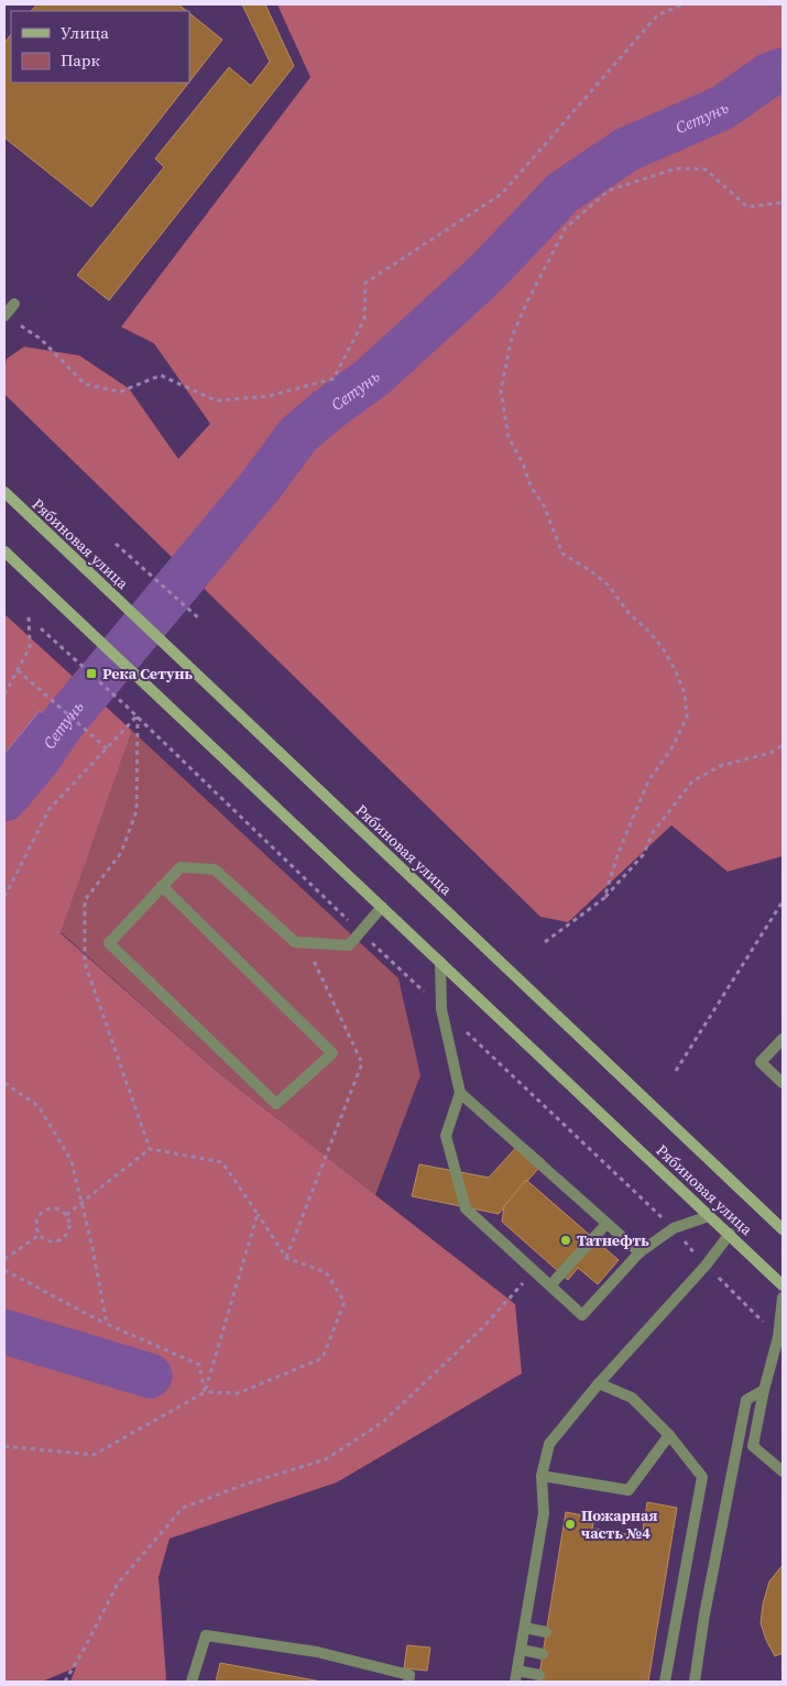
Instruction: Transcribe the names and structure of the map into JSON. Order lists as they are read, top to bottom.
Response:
{
  "streets": {
    "main road": ["Рябиновая улица"]
  },
  "water": ["Сетунь"],
  "places": {
    "transit": ["Река Сетунь"],
    "other": ["Татнефть", "Пожарная часть №4"]
  },
  "legend": ["Улица", "Парк"]
}
